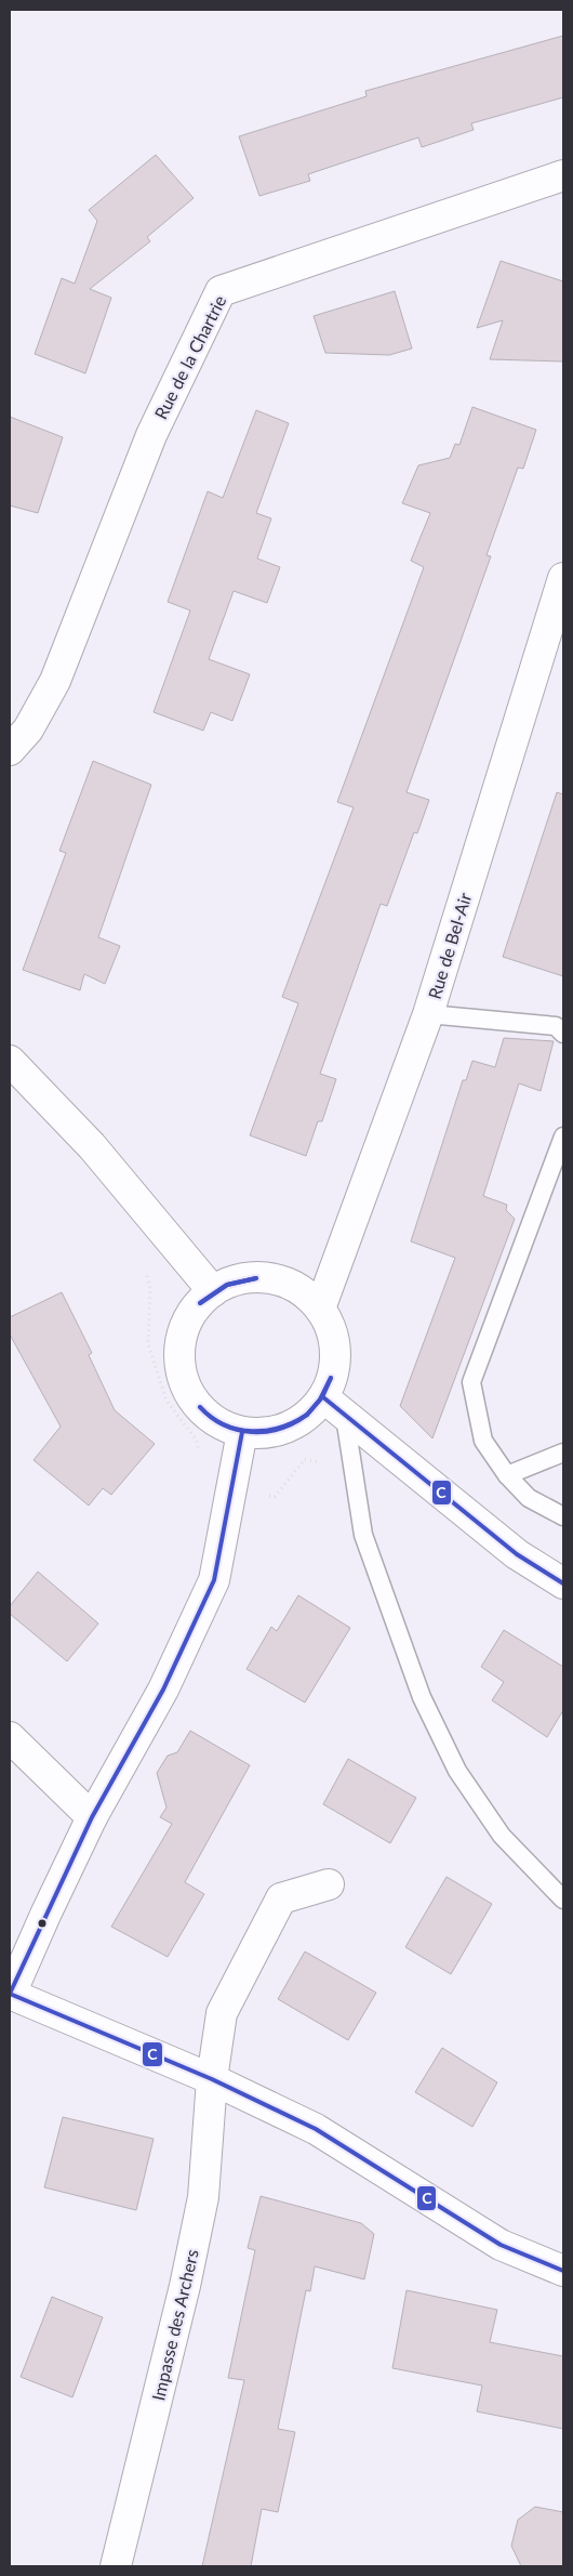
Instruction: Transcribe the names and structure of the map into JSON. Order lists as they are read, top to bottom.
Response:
{
  "streets": {
    "street": ["Rue de la Chartrie", "Rue de Bel-Air", "Impasse des Archers"]
  },
  "lines": ["transit line C"]
}
